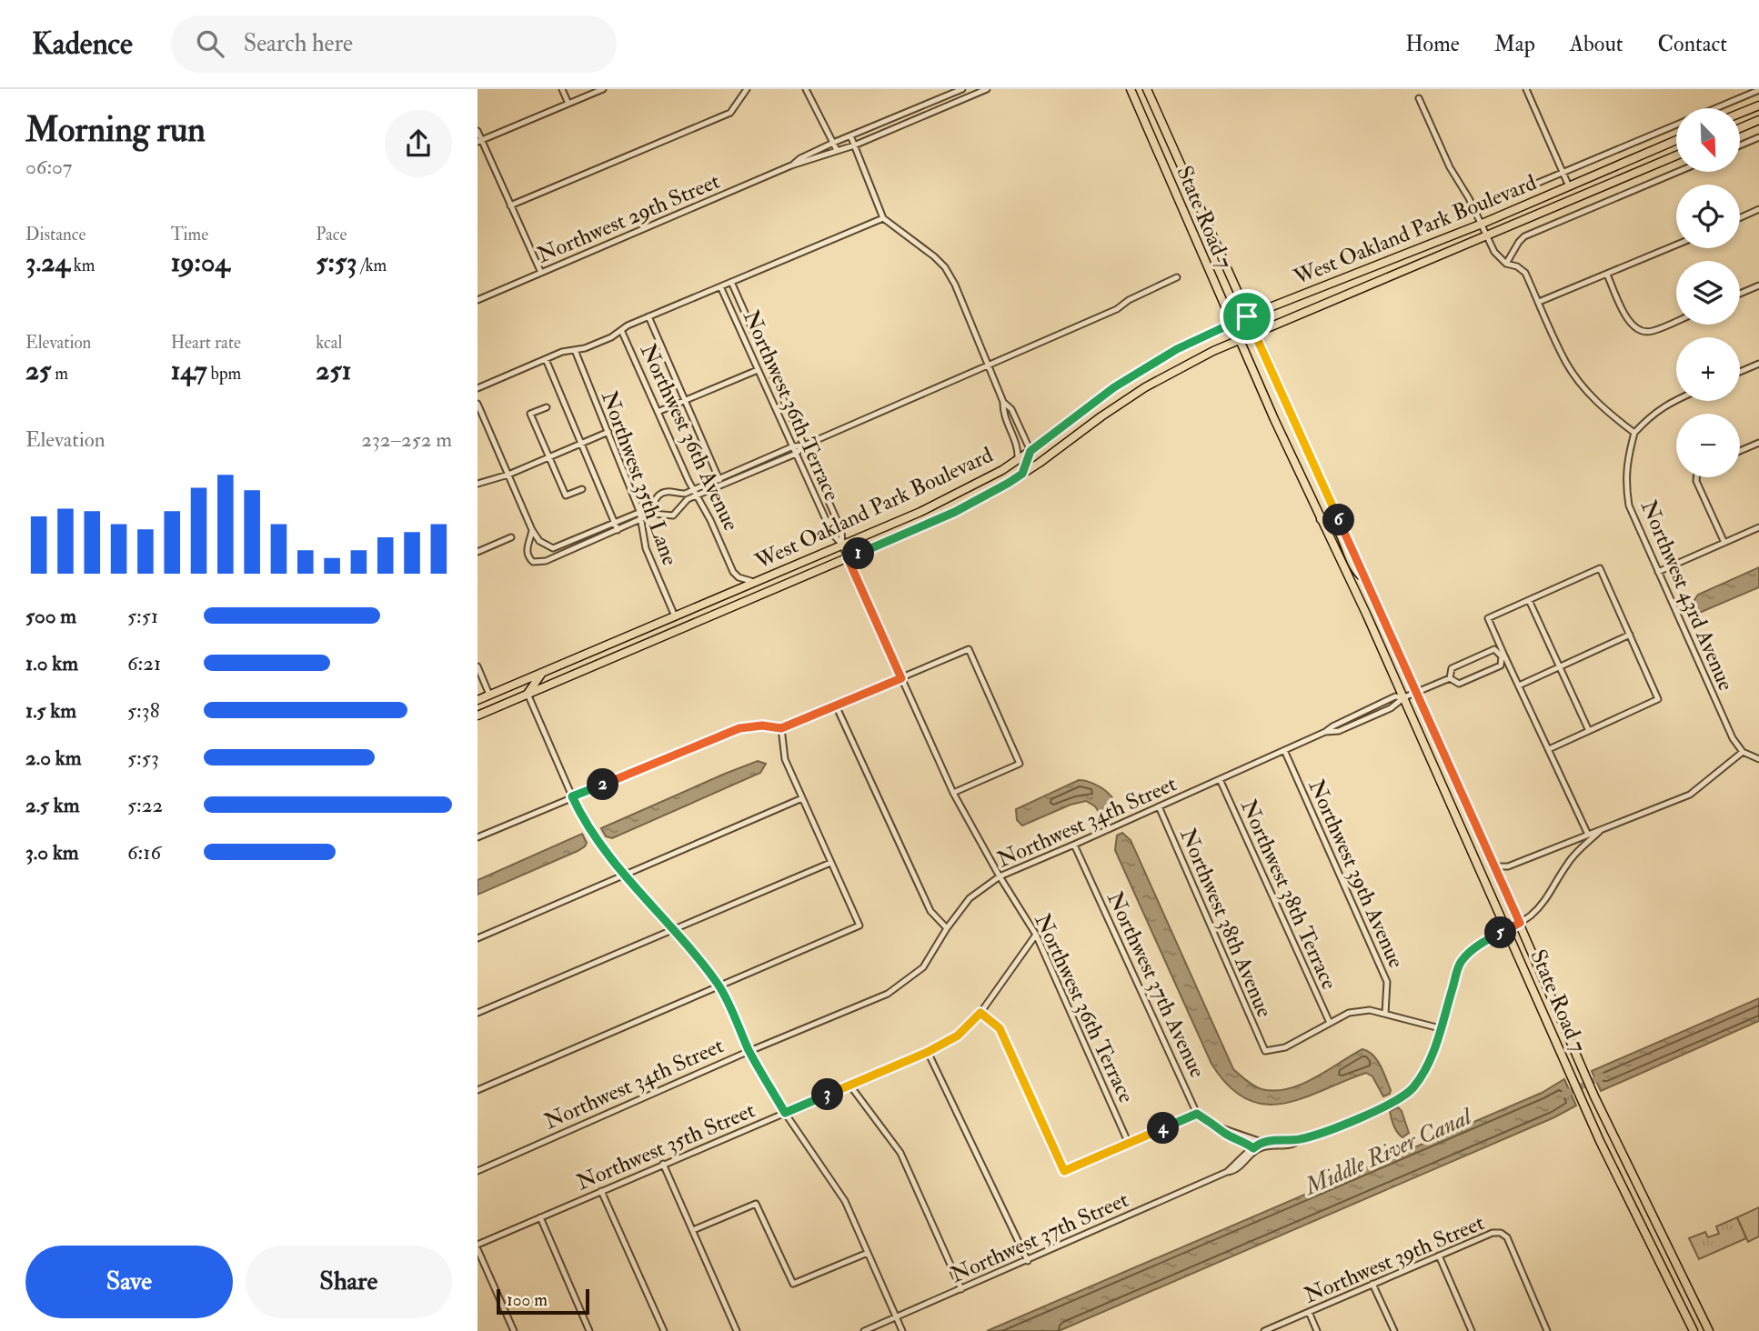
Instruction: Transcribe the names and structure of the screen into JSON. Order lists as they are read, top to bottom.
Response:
{
  "streets": {
    "main road": ["State Road 7", "West Oakland Park Boulevard"],
    "street": [
      "Northwest 29th Street",
      "Northwest 36th Terrace",
      "Northwest 36th Avenue",
      "Northwest 35th Lane",
      "Northwest 43rd Avenue",
      "Northwest 34th Street",
      "Northwest 39th Avenue",
      "Northwest 38th Terrace",
      "Northwest 38th Avenue",
      "Northwest 37th Avenue",
      "Northwest 35th Street",
      "Northwest 37th Street",
      "Northwest 39th Street"
    ]
  },
  "crossings": [
    ["State Road 7", "West Oakland Park Boulevard"],
    ["State Road 7", "Northwest 34th Street"],
    ["State Road 7", "Northwest 37th Street"],
    ["West Oakland Park Boulevard", "Northwest 36th Terrace"],
    ["West Oakland Park Boulevard", "Northwest 36th Avenue"],
    ["West Oakland Park Boulevard", "Northwest 35th Lane"],
    ["Northwest 36th Terrace", "Northwest 34th Street"],
    ["Northwest 36th Terrace", "Northwest 35th Street"],
    ["Northwest 34th Street", "Northwest 39th Avenue"],
    ["Northwest 34th Street", "Northwest 38th Terrace"],
    ["Northwest 34th Street", "Northwest 38th Avenue"],
    ["Northwest 34th Street", "Northwest 37th Avenue"],
    ["Northwest 38th Terrace", "Northwest 38th Avenue"]
  ],
  "water": ["Middle River Canal"],
  "scale_bar": "100 m",
  "north": "bottom right",
  "page": {
    "header": "Kadence",
    "search": "Search here",
    "nav": [
      "Home",
      "Map",
      "About",
      "Contact"
    ],
    "heading": ["Morning run", "06:07"],
    "map_buttons": ["+", "−"],
    "stats": [
      ["Distance", "3.24 km"],
      ["Time", "19:04"],
      ["Pace", "5:53 /km"],
      ["Elevation", "25 m"],
      ["Heart rate", "147 bpm"],
      ["kcal", "251"]
    ],
    "chart": ["Elevation", "232–252 m"],
    "pins": [
      "6",
      "1",
      "2",
      "5",
      "3",
      "4"
    ],
    "list": [
      {
        "name": "500 m",
        "note": "5:51"
      },
      {
        "name": "1.0 km",
        "note": "6:21"
      },
      {
        "name": "1.5 km",
        "note": "5:38"
      },
      {
        "name": "2.0 km",
        "note": "5:53"
      },
      {
        "name": "2.5 km",
        "note": "5:22"
      },
      {
        "name": "3.0 km",
        "note": "6:16"
      }
    ],
    "buttons": ["Save", "Share"],
    "scale": "100 m"
  }
}
